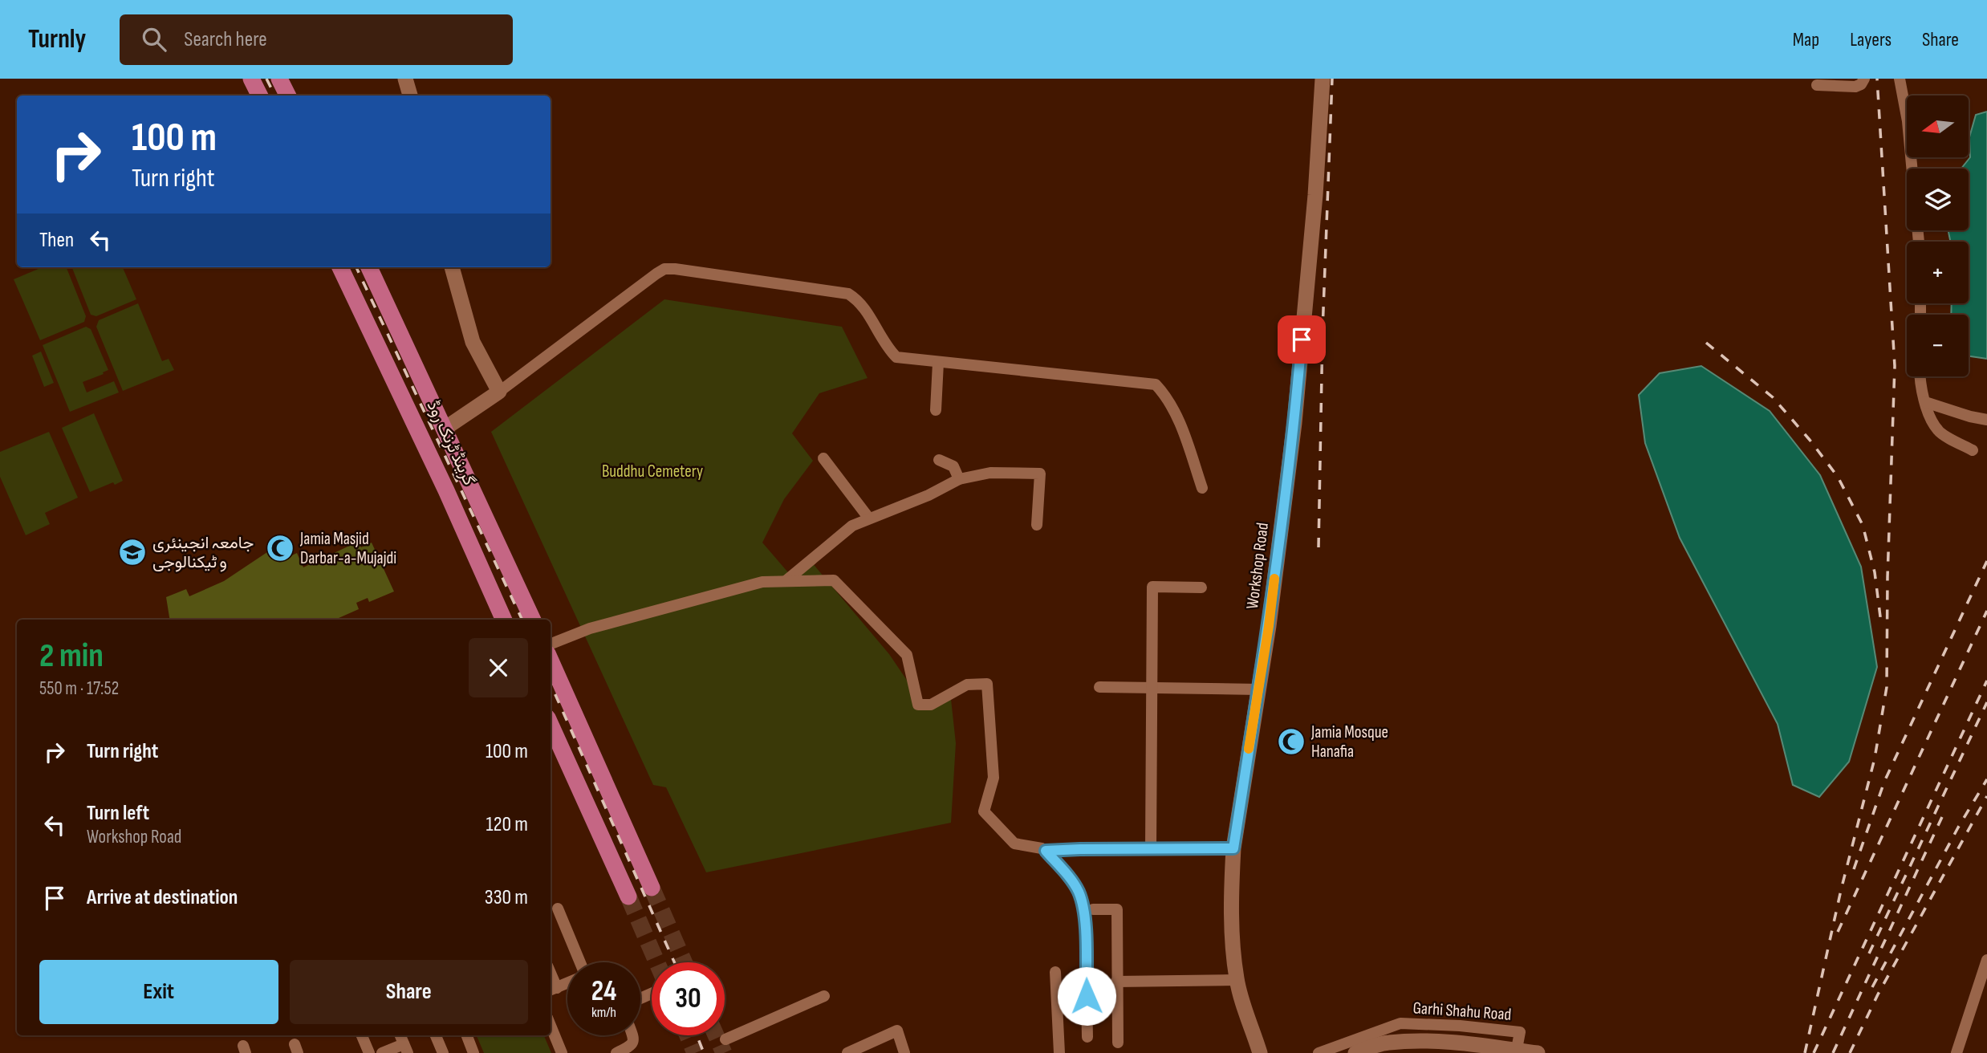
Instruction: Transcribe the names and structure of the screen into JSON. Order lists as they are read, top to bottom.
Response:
{
  "streets": {
    "main road": ["گرینڈ ٹرنک روڈ", "Workshop Road"],
    "street": ["Garhi Shahu Road"]
  },
  "parks": ["Buddhu Cemetery"],
  "places": {
    "mosque": ["Jamia Masjid Darbar-a-Mujajdi", "Jamia Mosque Hanafia"],
    "school or university": ["جامعہ انجینئری و ٹیکنالوجی"]
  },
  "north": "left",
  "page": {
    "header": "Turnly",
    "search": "Search here",
    "nav": ["Map", "Layers", "Share"],
    "map_buttons": ["+", "−"],
    "turn": ["100 m", "Turn right"],
    "then": "Then",
    "heading": ["2 min", "550 m · 17:52"],
    "list": [
      {
        "name": "Turn right",
        "value": "100 m"
      },
      {
        "name": "Turn left",
        "note": "Workshop Road",
        "value": "120 m"
      },
      {
        "name": "Arrive at destination",
        "value": "330 m"
      }
    ],
    "buttons": ["Exit", "Share"],
    "speed": "24 km/h",
    "limit": "30"
  }
}
